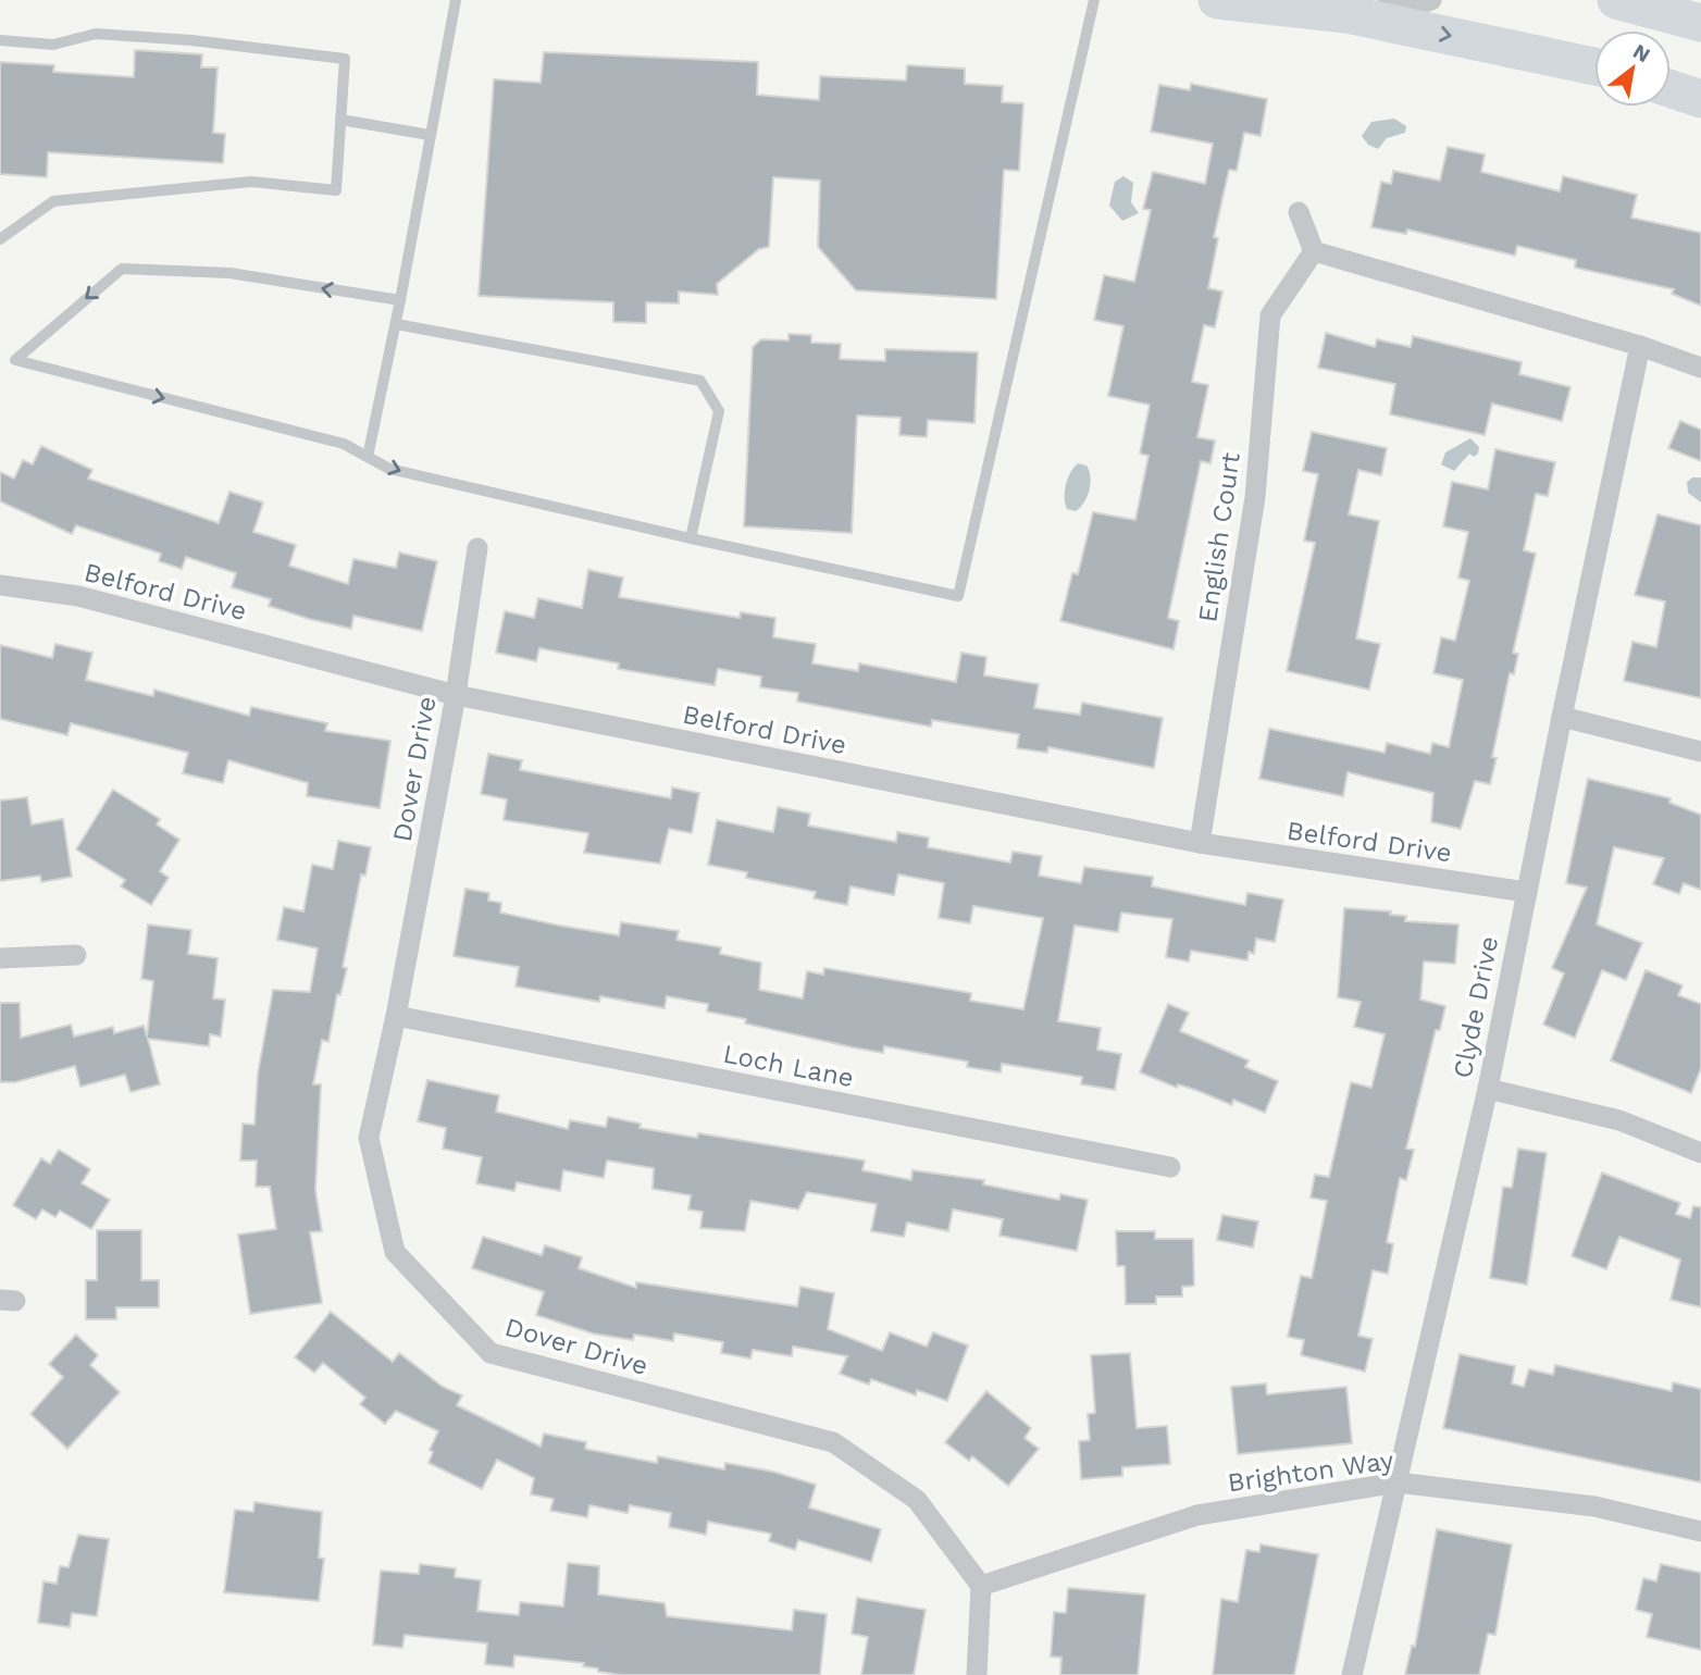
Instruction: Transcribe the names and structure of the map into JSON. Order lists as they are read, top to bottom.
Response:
{
  "streets": {
    "street": [
      "English Court",
      "Belford Drive",
      "Dover Drive",
      "Clyde Drive",
      "Loch Lane",
      "Brighton Way"
    ]
  },
  "crossings": [
    ["English Court", "Belford Drive"],
    ["Belford Drive", "Dover Drive"],
    ["Belford Drive", "Clyde Drive"],
    ["Dover Drive", "Loch Lane"],
    ["Dover Drive", "Brighton Way"],
    ["Clyde Drive", "Brighton Way"]
  ],
  "north": "top right"
}
